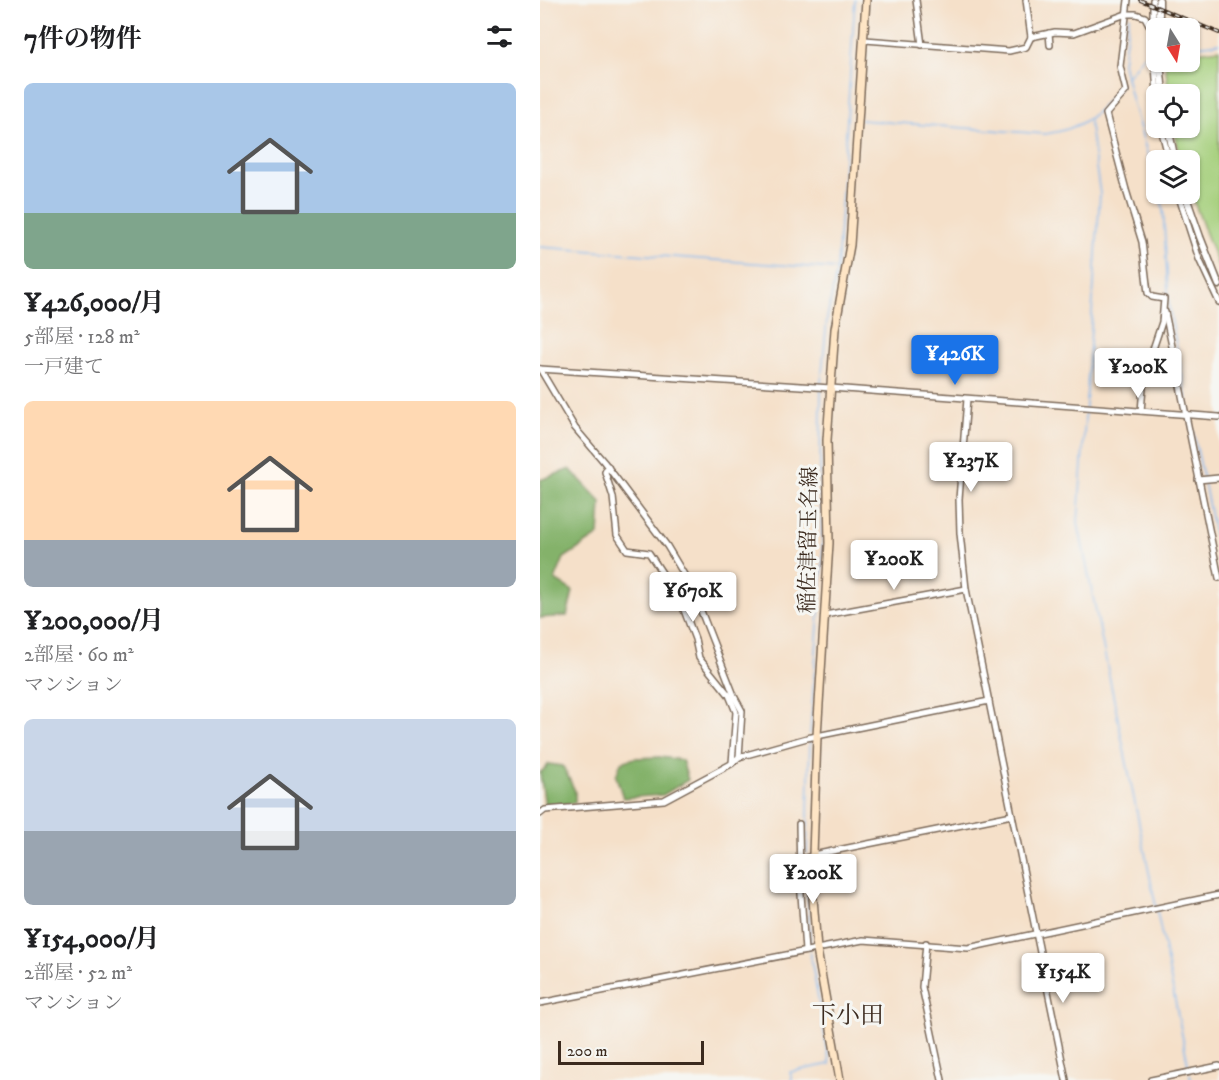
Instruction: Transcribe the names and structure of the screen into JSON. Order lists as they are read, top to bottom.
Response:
{
  "streets": {
    "main road": ["稲佐津留玉名線"]
  },
  "districts": ["下小田"],
  "scale_bar": "200 m",
  "north": "bottom",
  "page": {
    "heading": "7件の物件",
    "list": [
      {
        "name": "¥426,000/月",
        "note": "5部屋 · 128 m² · 一戸建て"
      },
      {
        "name": "¥200,000/月",
        "note": "2部屋 · 60 m² · マンション"
      },
      {
        "name": "¥154,000/月",
        "note": "2部屋 · 52 m² · マンション"
      }
    ],
    "price": [
      "¥426K",
      "¥200K",
      "¥237K",
      "¥200K",
      "¥670K",
      "¥200K",
      "¥154K"
    ],
    "scale": "200 m"
  }
}
